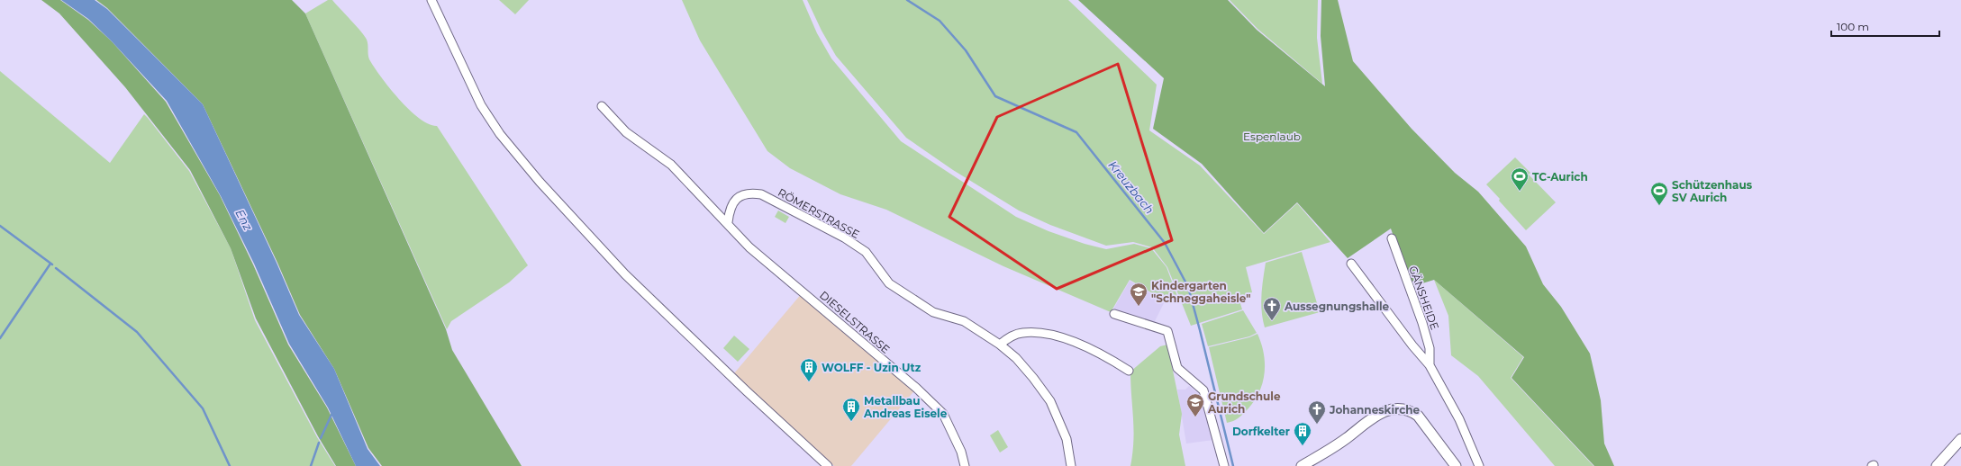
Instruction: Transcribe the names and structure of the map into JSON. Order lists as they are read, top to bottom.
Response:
{
  "streets": {
    "street": ["RÖMERSTRASSE", "GÄNSHEIDE", "DIESELSTRASSE"]
  },
  "crossings": [
    ["RÖMERSTRASSE", "DIESELSTRASSE"]
  ],
  "water": ["Kreuzbach", "Enz"],
  "parks": ["Espenlaub"],
  "places": {
    "sports": ["TC-Aurich", "Schützenhaus SV Aurich"],
    "school or university": ["Kindergarten \"Schneggaheisle\"", "Grundschule Aurich"],
    "church": ["Aussegnungshalle", "Johanneskirche"],
    "building": ["WOLFF - Uzin Utz", "Metallbau Andreas Eisele", "Dorfkelter"]
  },
  "scale_bar": "100 m"
}
